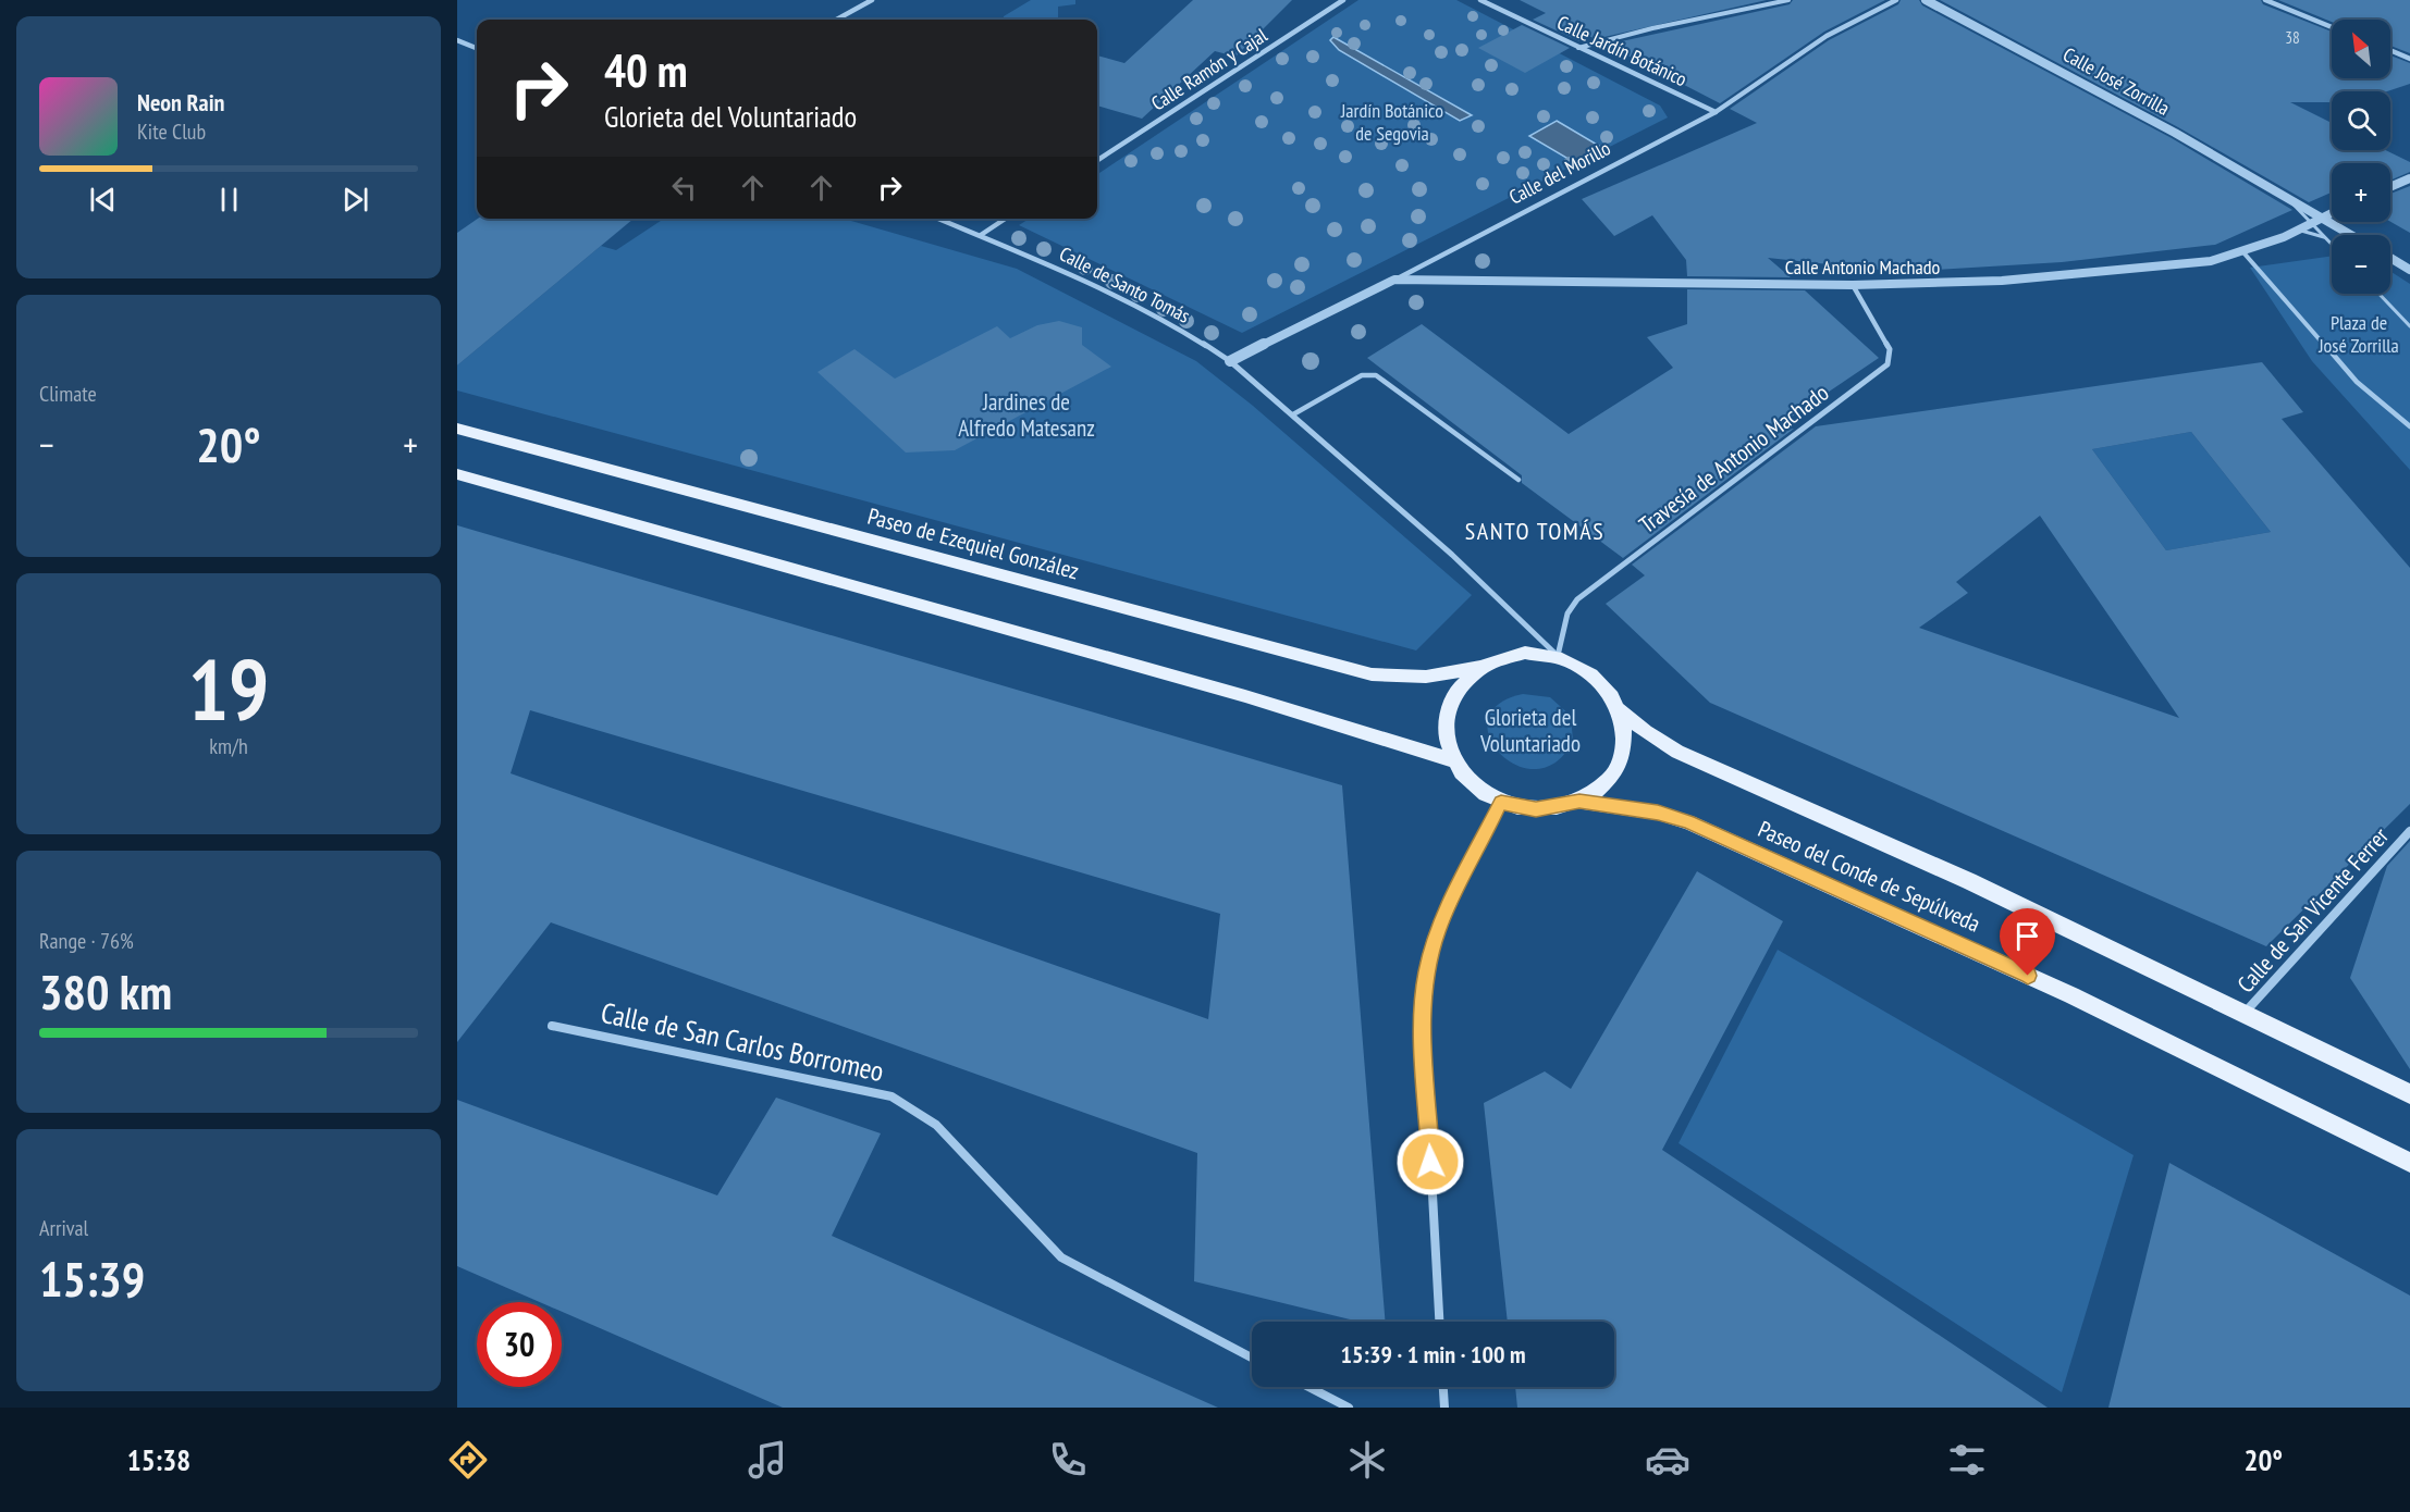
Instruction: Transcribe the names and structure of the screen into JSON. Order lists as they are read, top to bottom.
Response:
{
  "streets": {
    "main road": ["Paseo de Ezequiel González", "Paseo del Conde de Sepúlveda"],
    "street": [
      "Calle Jardín Botánico",
      "Calle Ramón y Cajal",
      "Calle José Zorrilla",
      "Calle del Morillo",
      "Calle Antonio Machado",
      "Calle de Santo Tomás",
      "Travesía de Antonio Machado",
      "Calle de San Vicente Ferrer",
      "Calle de San Carlos Borromeo"
    ]
  },
  "crossings": [
    ["Calle Jardín Botánico", "Calle del Morillo"],
    ["Calle José Zorrilla", "Calle Antonio Machado"],
    ["Calle del Morillo", "Calle Antonio Machado"],
    ["Calle del Morillo", "Calle de Santo Tomás"],
    ["Calle Antonio Machado", "Travesía de Antonio Machado"],
    ["Calle de Santo Tomás", "Travesía de Antonio Machado"],
    ["Calle de Santo Tomás", "Paseo de Ezequiel González"],
    ["Calle de Santo Tomás", "Paseo del Conde de Sepúlveda"],
    ["Travesía de Antonio Machado", "Paseo de Ezequiel González"],
    ["Travesía de Antonio Machado", "Paseo del Conde de Sepúlveda"],
    ["Paseo de Ezequiel González", "Paseo del Conde de Sepúlveda"],
    ["Paseo del Conde de Sepúlveda", "Calle de San Vicente Ferrer"]
  ],
  "districts": ["SANTO TOMÁS"],
  "parks": [
    "Jardín Botánico de Segovia",
    "Plaza de José Zorrilla",
    "Jardines de Alfredo Matesanz",
    "Glorieta del Voluntariado"
  ],
  "house_numbers": ["38"],
  "north": "top left",
  "page": {
    "map_buttons": ["+", "−"],
    "turn": ["40 m", "Glorieta del Voluntariado"],
    "song": ["Neon Rain", "Kite Club"],
    "tile": [
      "Climate",
      ["19", "km/h"],
      ["Range · 76%", "380 km"],
      ["Arrival", "15:39"]
    ],
    "heat": ["−", "20°", "+"],
    "limit": "30",
    "trip": "15:39 · 1 min · 100 m",
    "tabs": ["15:38", "20°"]
  }
}
